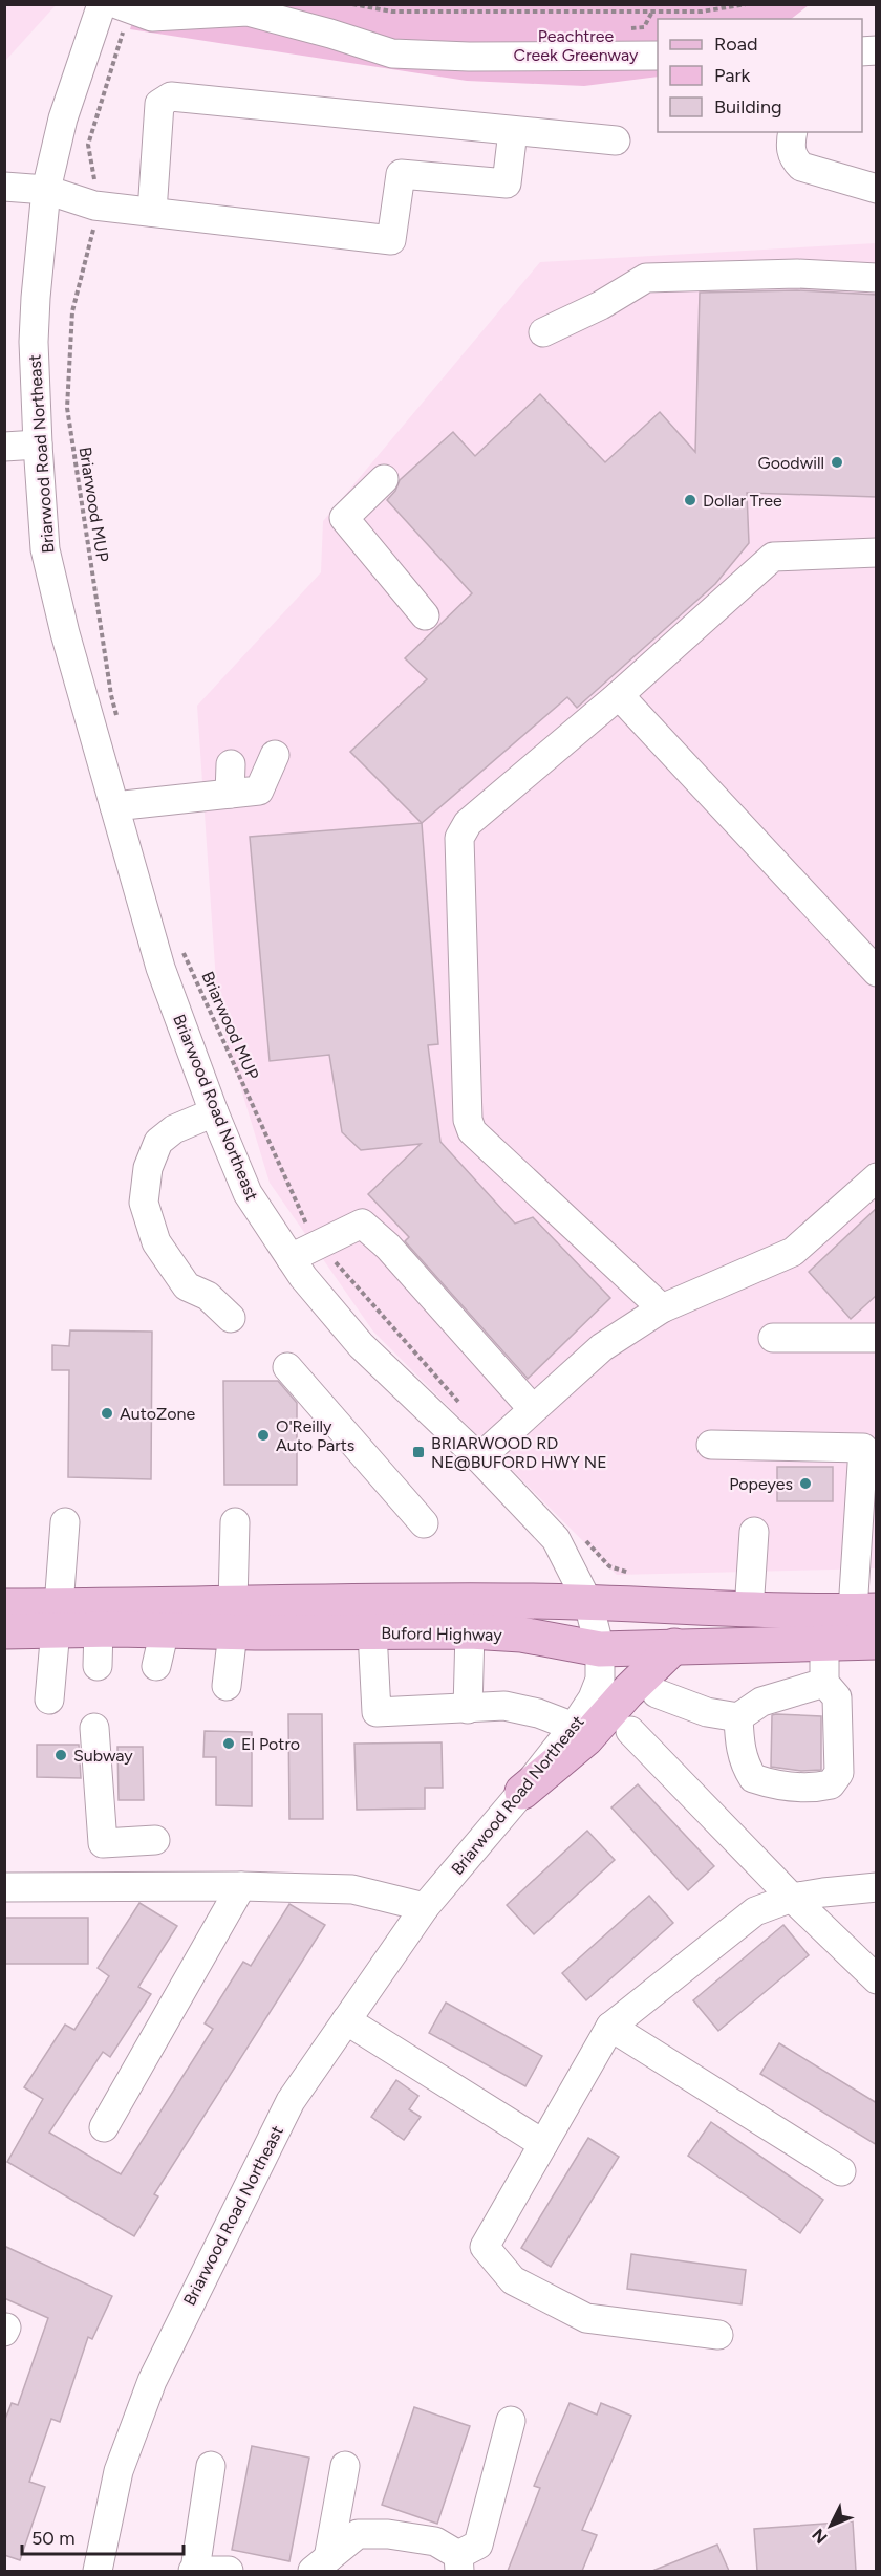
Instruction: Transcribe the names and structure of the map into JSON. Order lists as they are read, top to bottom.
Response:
{
  "streets": {
    "main road": ["Buford Highway"],
    "street": ["Briarwood Road Northeast"],
    "path": ["Briarwood MUP"]
  },
  "crossings": [
    ["Briarwood Road Northeast", "Buford Highway"]
  ],
  "parks": ["Peachtree Creek Greenway"],
  "places": {
    "other": [
      "Goodwill",
      "Dollar Tree",
      "AutoZone",
      "O'Reilly Auto Parts",
      "Popeyes",
      "El Potro",
      "Subway"
    ],
    "transit": ["BRIARWOOD RD NE@BUFORD HWY NE"]
  },
  "legend": ["Road", "Park", "Building"],
  "scale_bar": "50 m",
  "north": "bottom left"
}
